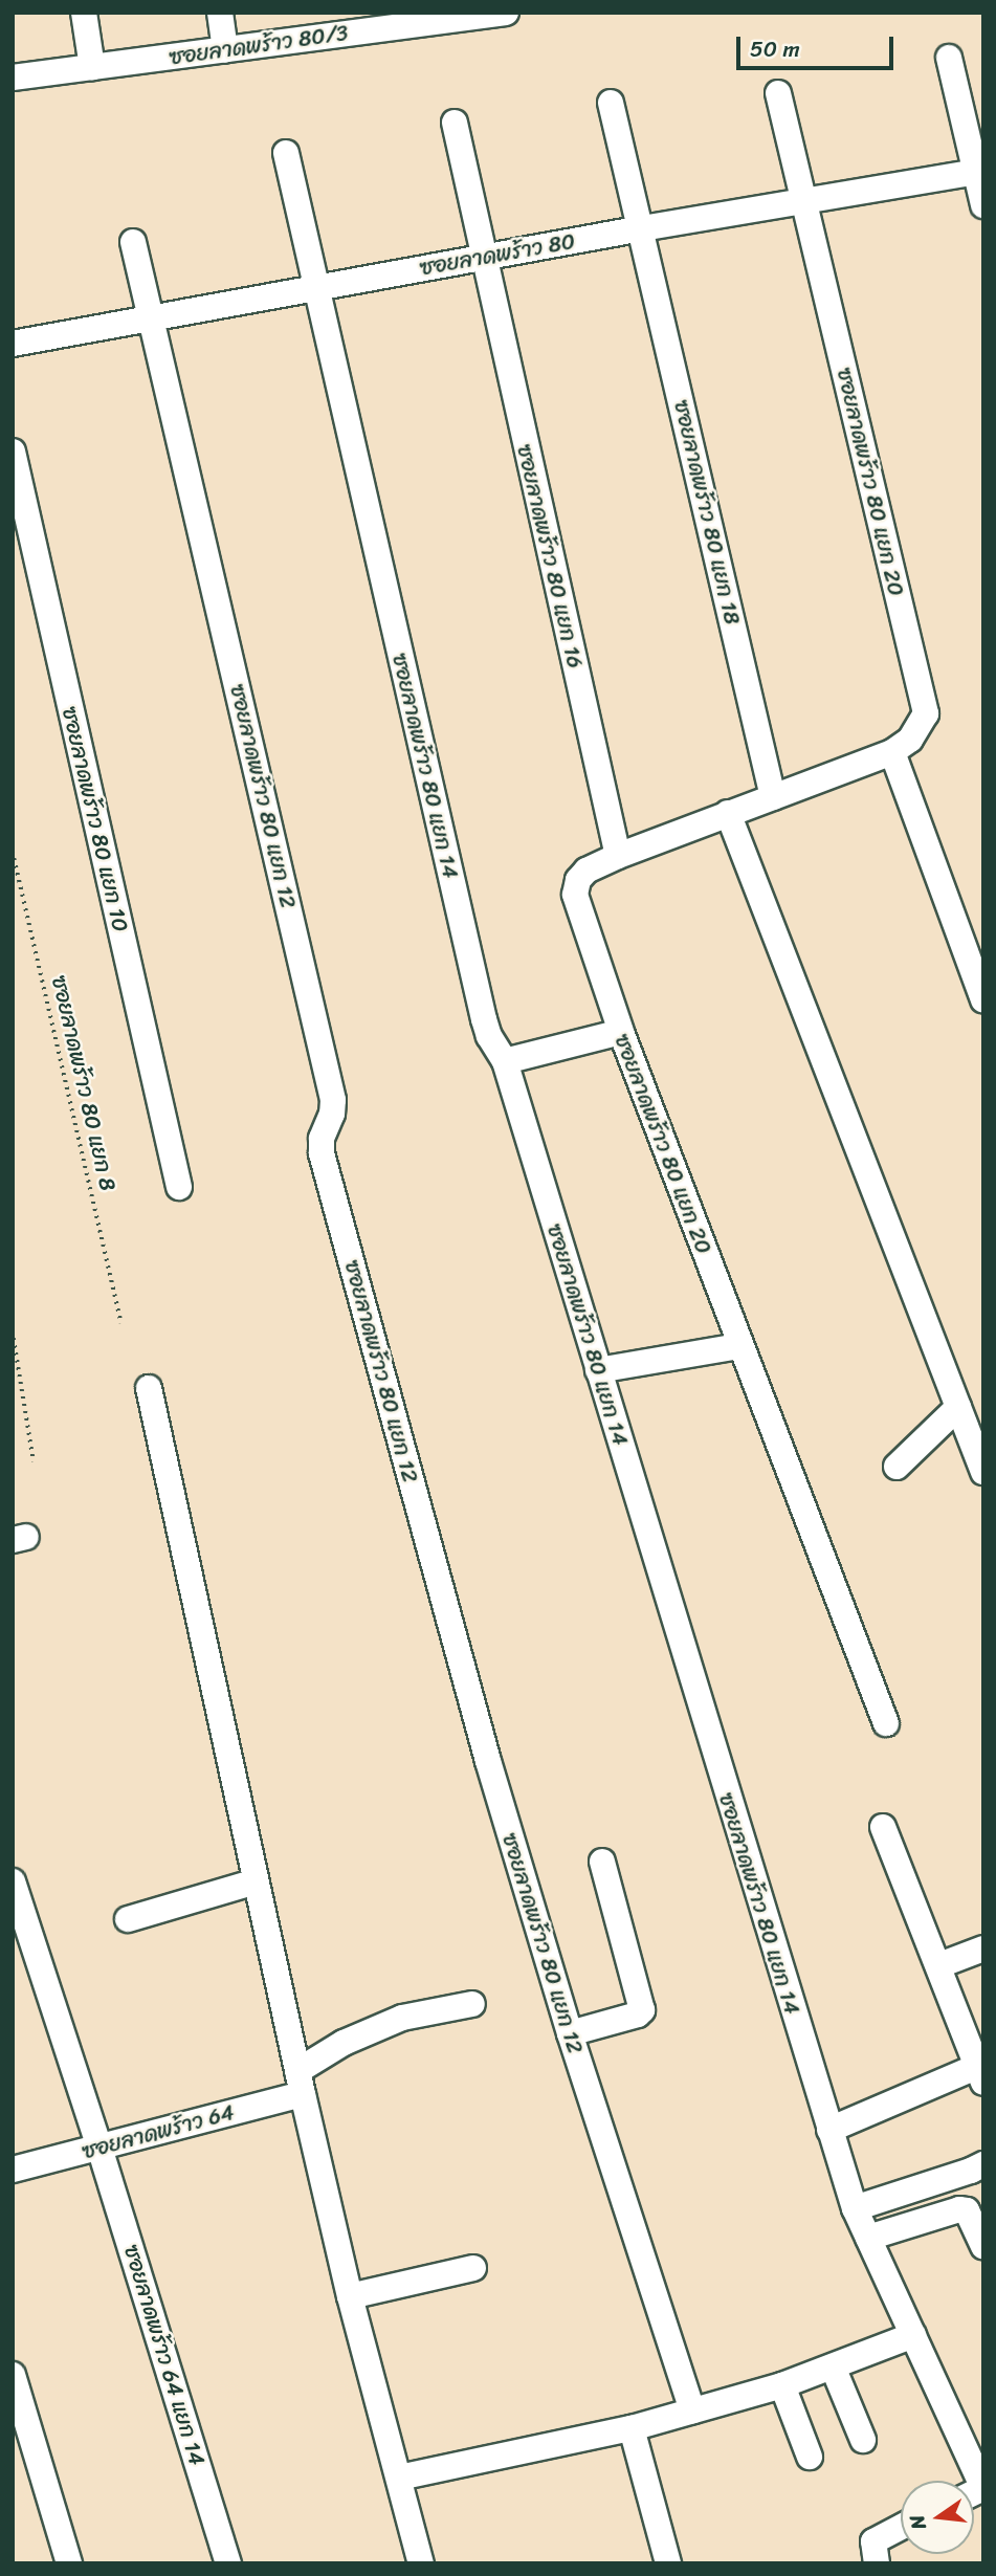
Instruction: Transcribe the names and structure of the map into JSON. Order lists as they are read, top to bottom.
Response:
{
  "streets": {
    "street": [
      "ซอยลาดพร้าว 80/3",
      "ซอยลาดพร้าว 80",
      "ซอยลาดพร้าว 80 แยก 20",
      "ซอยลาดพร้าว 80 แยก 18",
      "ซอยลาดพร้าว 80 แยก 16",
      "ซอยลาดพร้าว 80 แยก 14",
      "ซอยลาดพร้าว 80 แยก 12",
      "ซอยลาดพร้าว 80 แยก 10",
      "ซอยลาดพร้าว 64",
      "ซอยลาดพร้าว 64 แยก 14"
    ],
    "path": ["ซอยลาดพร้าว 80 แยก 8"]
  },
  "crossings": [
    ["ซอยลาดพร้าว 80", "ซอยลาดพร้าว 80 แยก 20"],
    ["ซอยลาดพร้าว 80", "ซอยลาดพร้าว 80 แยก 18"],
    ["ซอยลาดพร้าว 80", "ซอยลาดพร้าว 80 แยก 16"],
    ["ซอยลาดพร้าว 80", "ซอยลาดพร้าว 80 แยก 14"],
    ["ซอยลาดพร้าว 80", "ซอยลาดพร้าว 80 แยก 12"],
    ["ซอยลาดพร้าว 80 แยก 20", "ซอยลาดพร้าว 80 แยก 18"],
    ["ซอยลาดพร้าว 80 แยก 20", "ซอยลาดพร้าว 80 แยก 16"],
    ["ซอยลาดพร้าว 64", "ซอยลาดพร้าว 64 แยก 14"]
  ],
  "scale_bar": "50 m",
  "north": "left"
}
